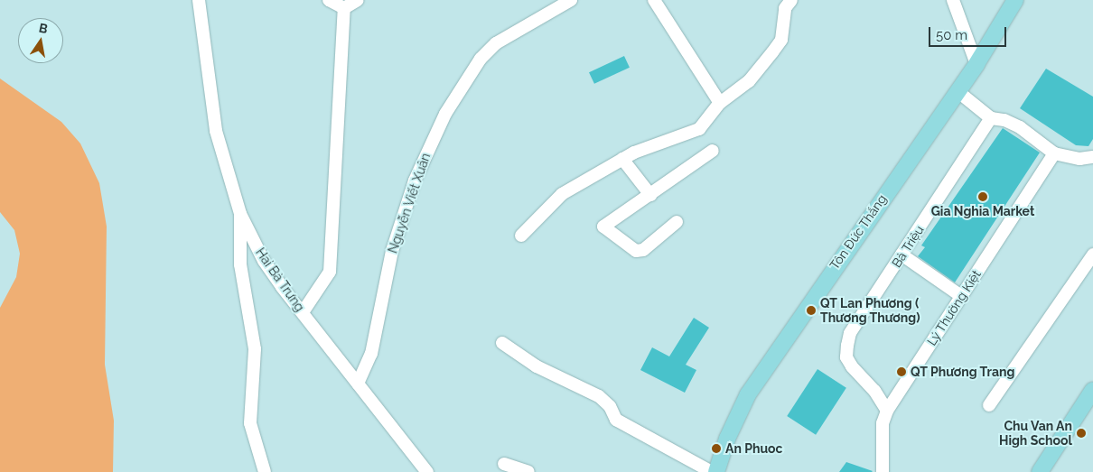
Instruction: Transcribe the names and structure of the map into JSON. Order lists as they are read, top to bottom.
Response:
{
  "streets": {
    "main road": ["Tôn Đức Thắng"],
    "street": [
      "Nguyễn Viết Xuân",
      "Bà Triệu",
      "Hai Bà Trưng",
      "Lý Thường Kiệt"
    ]
  },
  "crossings": [
    ["Nguyễn Viết Xuân", "Hai Bà Trưng"],
    ["Bà Triệu", "Lý Thường Kiệt"]
  ],
  "places": [
    "Gia Nghia Market",
    "QT Lan Phương ( Thương Thương)",
    "QT Phương Trang",
    "Chu Van An High School",
    "An Phuoc"
  ],
  "scale_bar": "50 m",
  "north": "top"
}
